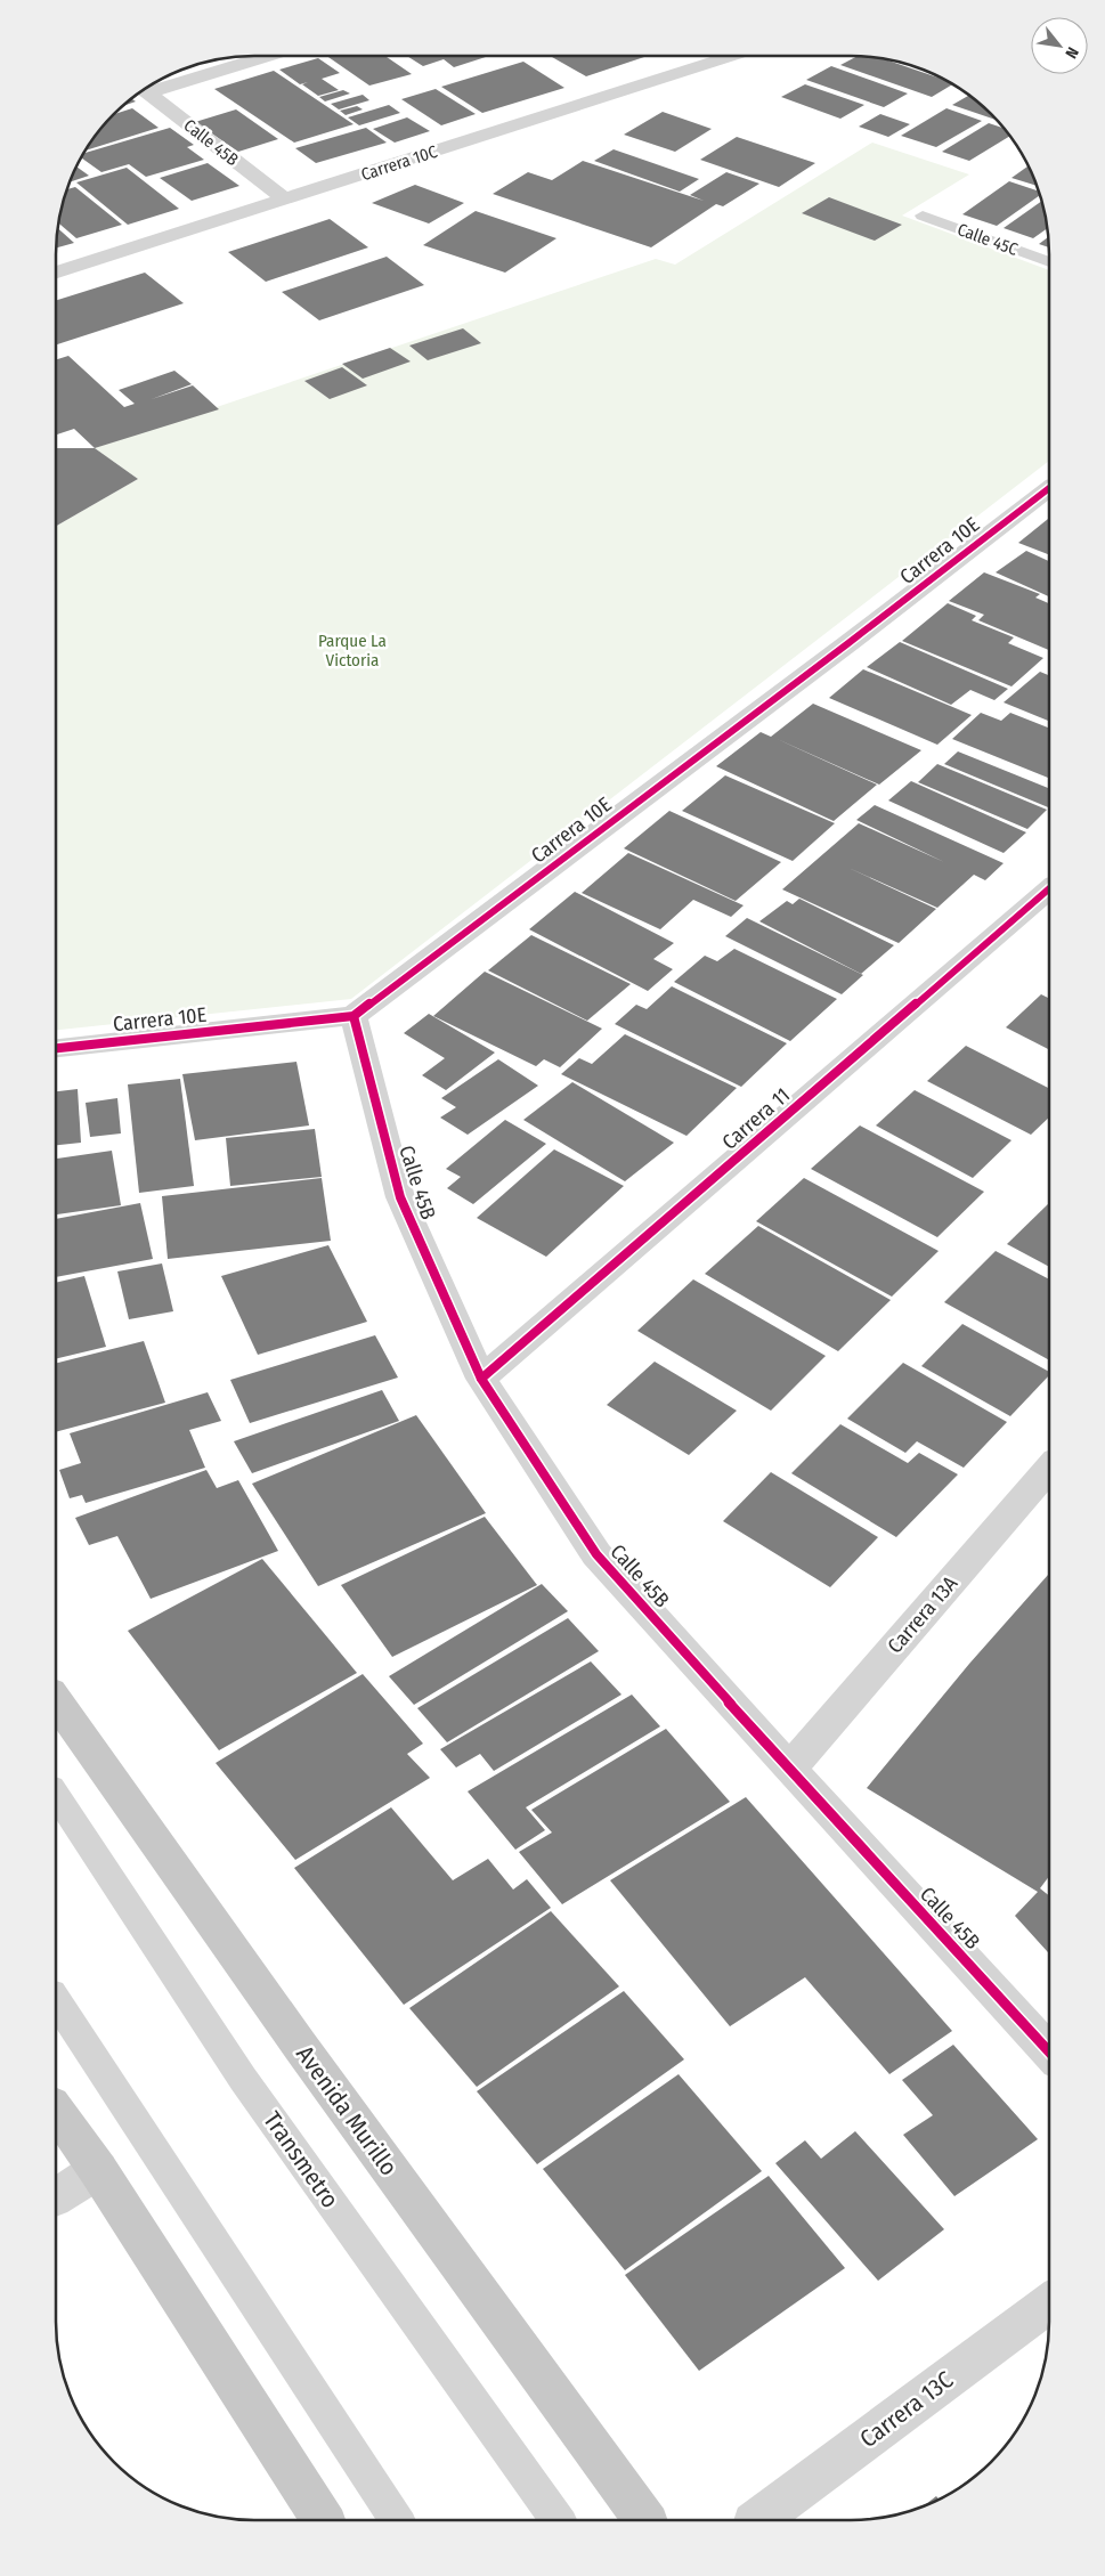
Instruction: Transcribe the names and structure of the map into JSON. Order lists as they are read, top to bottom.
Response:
{
  "streets": {
    "main road": ["Avenida Murillo"],
    "street": [
      "Calle 45B",
      "Carrera 10C",
      "Carrera 10E",
      "Carrera 11",
      "Carrera 13A",
      "Carrera 13C"
    ],
    "lane": ["Calle 45C", "Transmetro"]
  },
  "crossings": [
    ["Calle 45B", "Carrera 10C"],
    ["Calle 45B", "Carrera 10E"],
    ["Calle 45B", "Carrera 11"],
    ["Calle 45B", "Carrera 13A"]
  ],
  "parks": ["Parque La Victoria"],
  "north": "bottom right"
}
